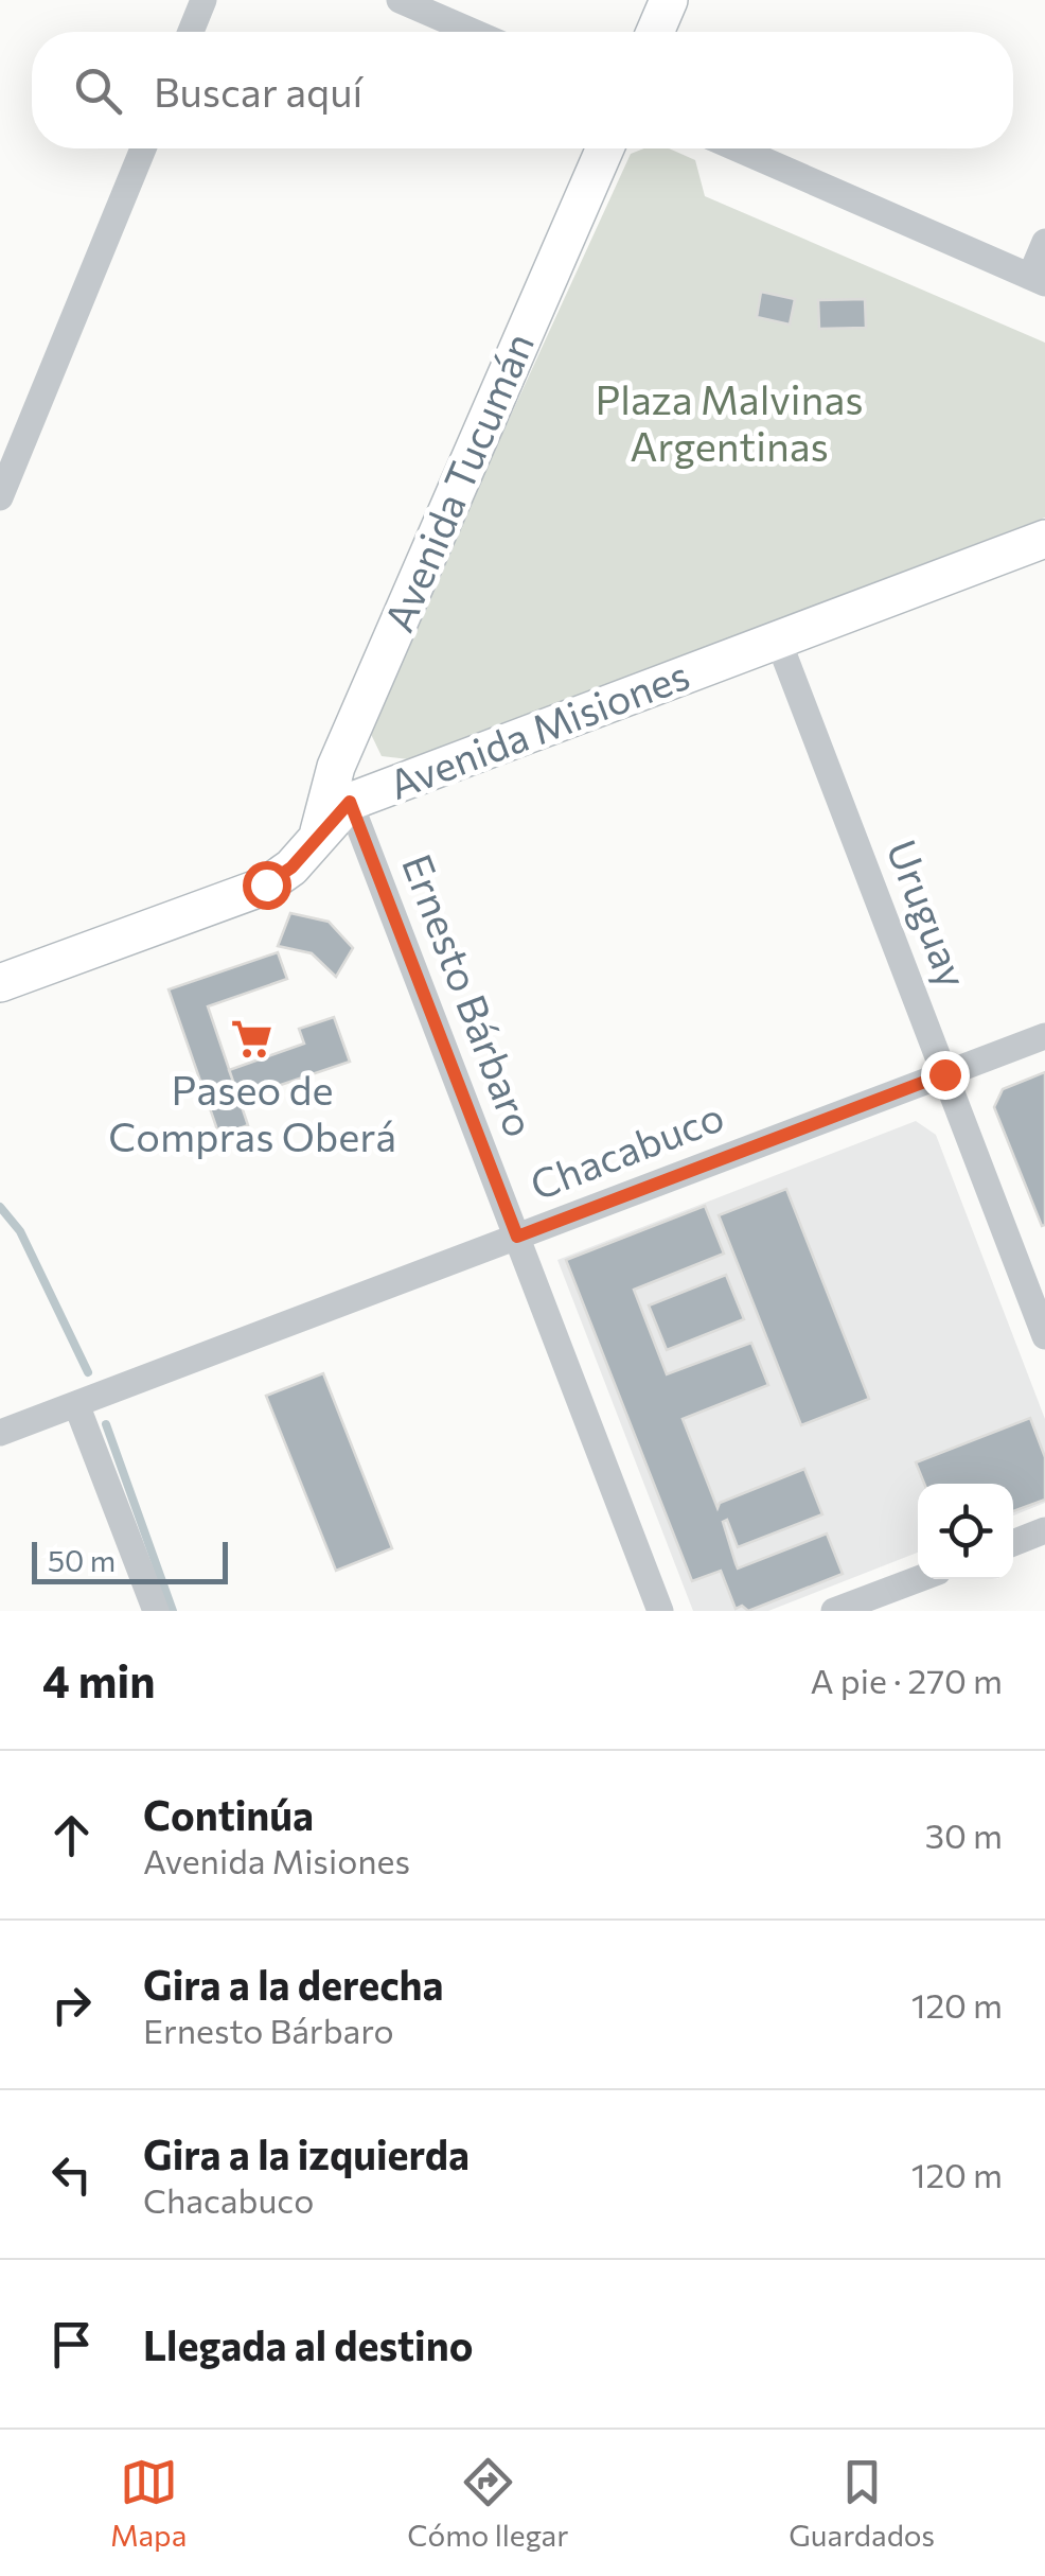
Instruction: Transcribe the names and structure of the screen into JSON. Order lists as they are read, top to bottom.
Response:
{
  "streets": {
    "main road": ["Avenida Tucumán", "Avenida Misiones"],
    "street": ["Uruguay", "Ernesto Bárbaro", "Chacabuco"]
  },
  "crossings": [
    ["Avenida Tucumán", "Avenida Misiones"],
    ["Avenida Tucumán", "Ernesto Bárbaro"],
    ["Avenida Misiones", "Uruguay"],
    ["Avenida Misiones", "Ernesto Bárbaro"],
    ["Uruguay", "Chacabuco"],
    ["Ernesto Bárbaro", "Chacabuco"]
  ],
  "parks": ["Plaza Malvinas Argentinas"],
  "places": {
    "supermarket": ["Paseo de Compras Oberá"]
  },
  "scale_bar": "50 m",
  "page": {
    "search": "Buscar aquí",
    "scale": "50 m",
    "heading": ["4 min", "A pie · 270 m"],
    "list": [
      ["Continúa", "Avenida Misiones", "30 m"],
      ["Gira a la derecha", "Ernesto Bárbaro", "120 m"],
      ["Gira a la izquierda", "Chacabuco", "120 m"],
      "Llegada al destino"
    ],
    "nav": ["Mapa", "Cómo llegar", "Guardados"]
  }
}
